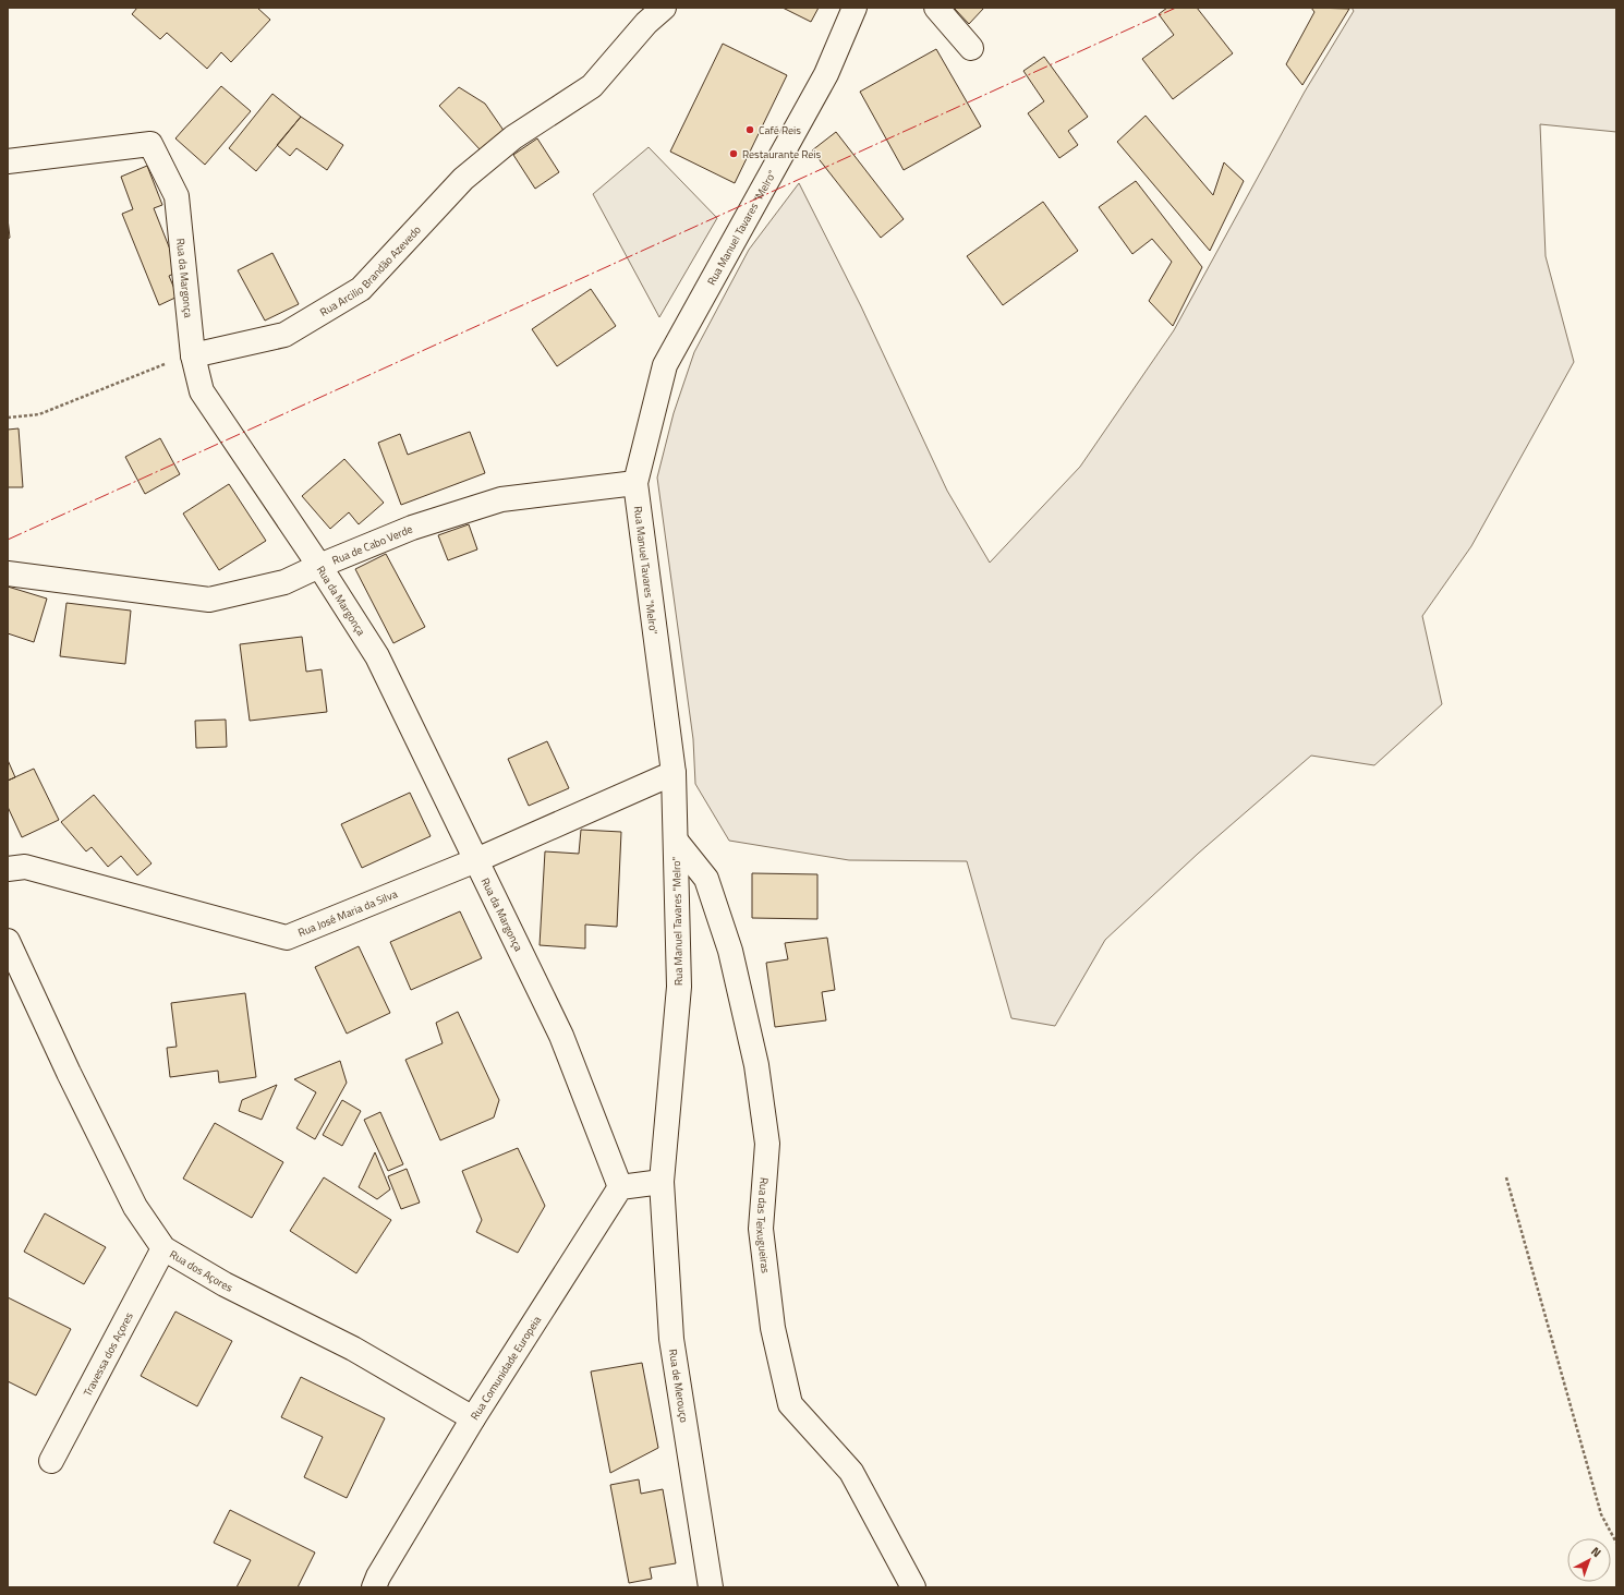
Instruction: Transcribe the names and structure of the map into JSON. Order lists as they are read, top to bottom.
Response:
{
  "streets": {
    "street": [
      "Rua Manuel Tavares \"Melro\"",
      "Rua Arcilio Brandão Azevedo",
      "Rua da Margonça",
      "Rua de Cabo Verde",
      "Rua José Maria da Silva",
      "Rua das Teixugueiras",
      "Rua dos Açores",
      "Travessa dos Açores",
      "Rua Comunidade Europeia",
      "Rua de Merouço"
    ]
  },
  "crossings": [
    ["Rua Manuel Tavares \"Melro\"", "Rua de Cabo Verde"],
    ["Rua Manuel Tavares \"Melro\"", "Rua José Maria da Silva"],
    ["Rua Manuel Tavares \"Melro\"", "Rua das Teixugueiras"],
    ["Rua Manuel Tavares \"Melro\"", "Rua de Merouço"],
    ["Rua Arcilio Brandão Azevedo", "Rua da Margonça"],
    ["Rua da Margonça", "Rua de Cabo Verde"],
    ["Rua da Margonça", "Rua José Maria da Silva"],
    ["Rua da Margonça", "Rua Comunidade Europeia"],
    ["Rua dos Açores", "Travessa dos Açores"],
    ["Rua dos Açores", "Rua Comunidade Europeia"]
  ],
  "places": ["Café Reis", "Restaurante Reis"],
  "north": "top right"
}
